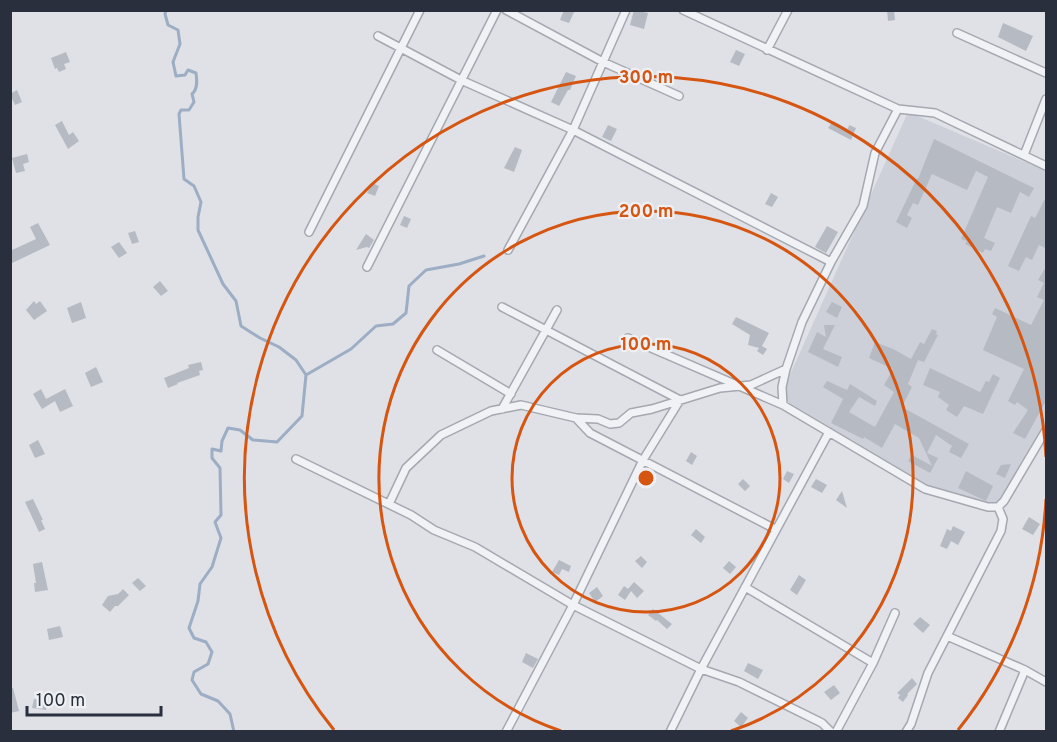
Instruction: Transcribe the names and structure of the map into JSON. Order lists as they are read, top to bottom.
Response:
{
  "scale_bar": "100 m",
  "rings": ["300 m", "200 m", "100 m"]
}
